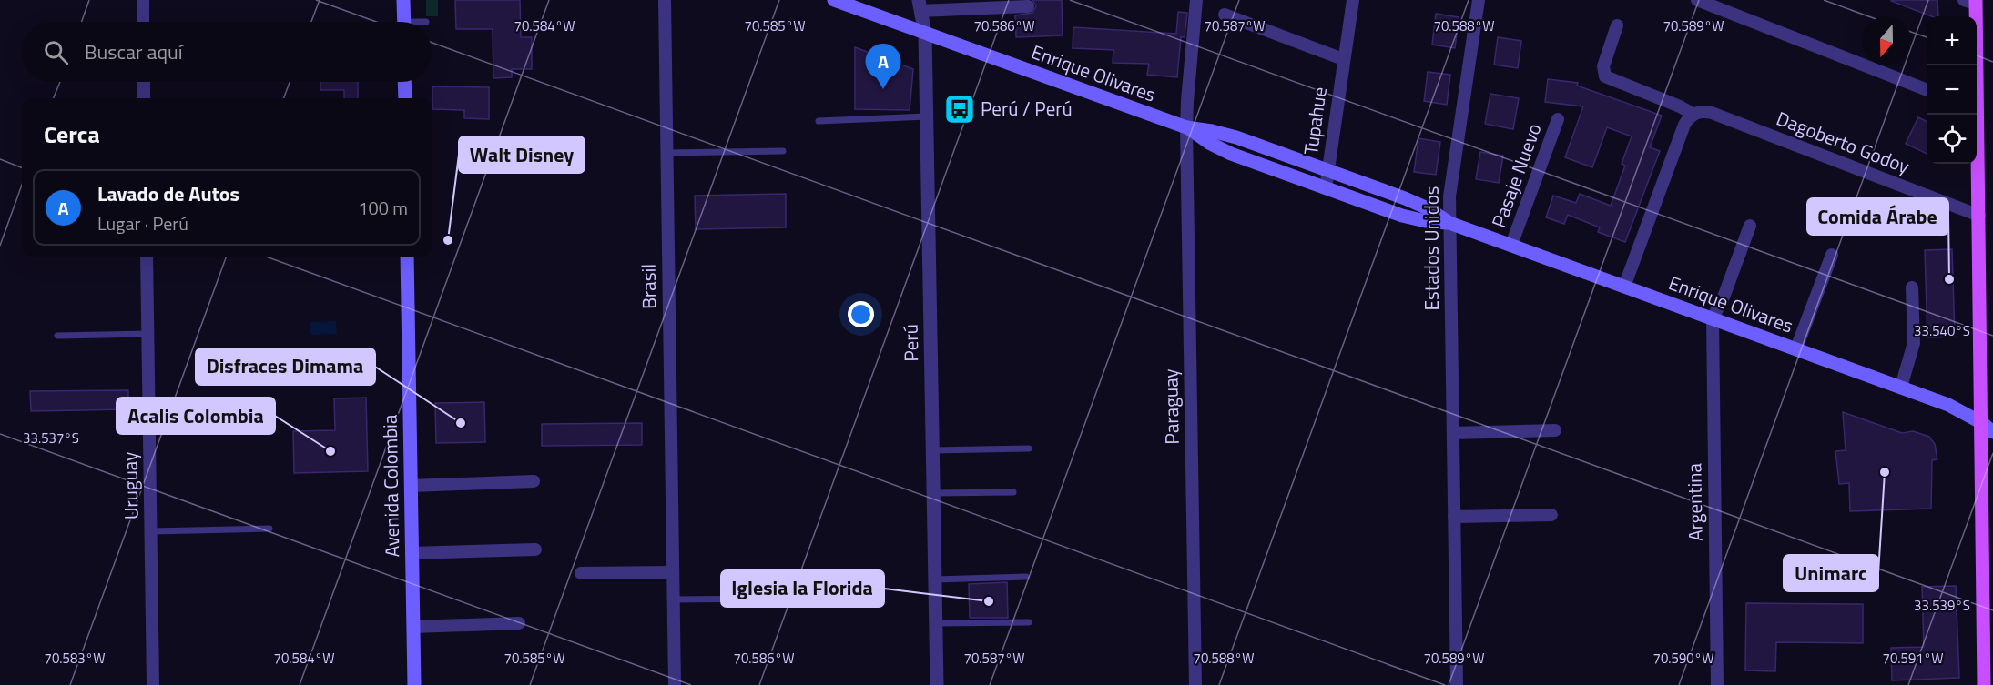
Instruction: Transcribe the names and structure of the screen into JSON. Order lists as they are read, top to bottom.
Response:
{
  "streets": {
    "main road": ["Enrique Olivares", "Avenida Colombia"],
    "street": [
      "Tupahue",
      "Dagoberto Godoy",
      "Pasaje Nuevo",
      "Estados Unidos",
      "Brasil",
      "Perú",
      "Paraguay",
      "Uruguay",
      "Argentina"
    ]
  },
  "crossings": [
    ["Enrique Olivares", "Tupahue"],
    ["Enrique Olivares", "Pasaje Nuevo"],
    ["Enrique Olivares", "Estados Unidos"],
    ["Enrique Olivares", "Perú"],
    ["Enrique Olivares", "Paraguay"],
    ["Enrique Olivares", "Argentina"]
  ],
  "places": {
    "bus stop": ["Perú / Perú"],
    "other": [
      "Walt Disney",
      "Comida Árabe",
      "Disfraces Dimama",
      "Acalis Colombia",
      "Unimarc",
      "Iglesia la Florida"
    ]
  },
  "north": "bottom",
  "page": {
    "map_buttons": ["+", "−"],
    "search": "Buscar aquí",
    "pins": "A",
    "heading": "Cerca",
    "list": [
      {
        "mark": "A",
        "name": "Lavado de Autos",
        "note": "Lugar · Perú",
        "value": "100 m"
      }
    ]
  },
  "coordinates": [
    "70.584°W",
    "70.585°W",
    "70.586°W",
    "70.587°W",
    "70.588°W",
    "70.589°W",
    "33.540°S",
    "33.537°S",
    "33.539°S",
    "70.583°W",
    "70.590°W",
    "70.591°W"
  ]
}
